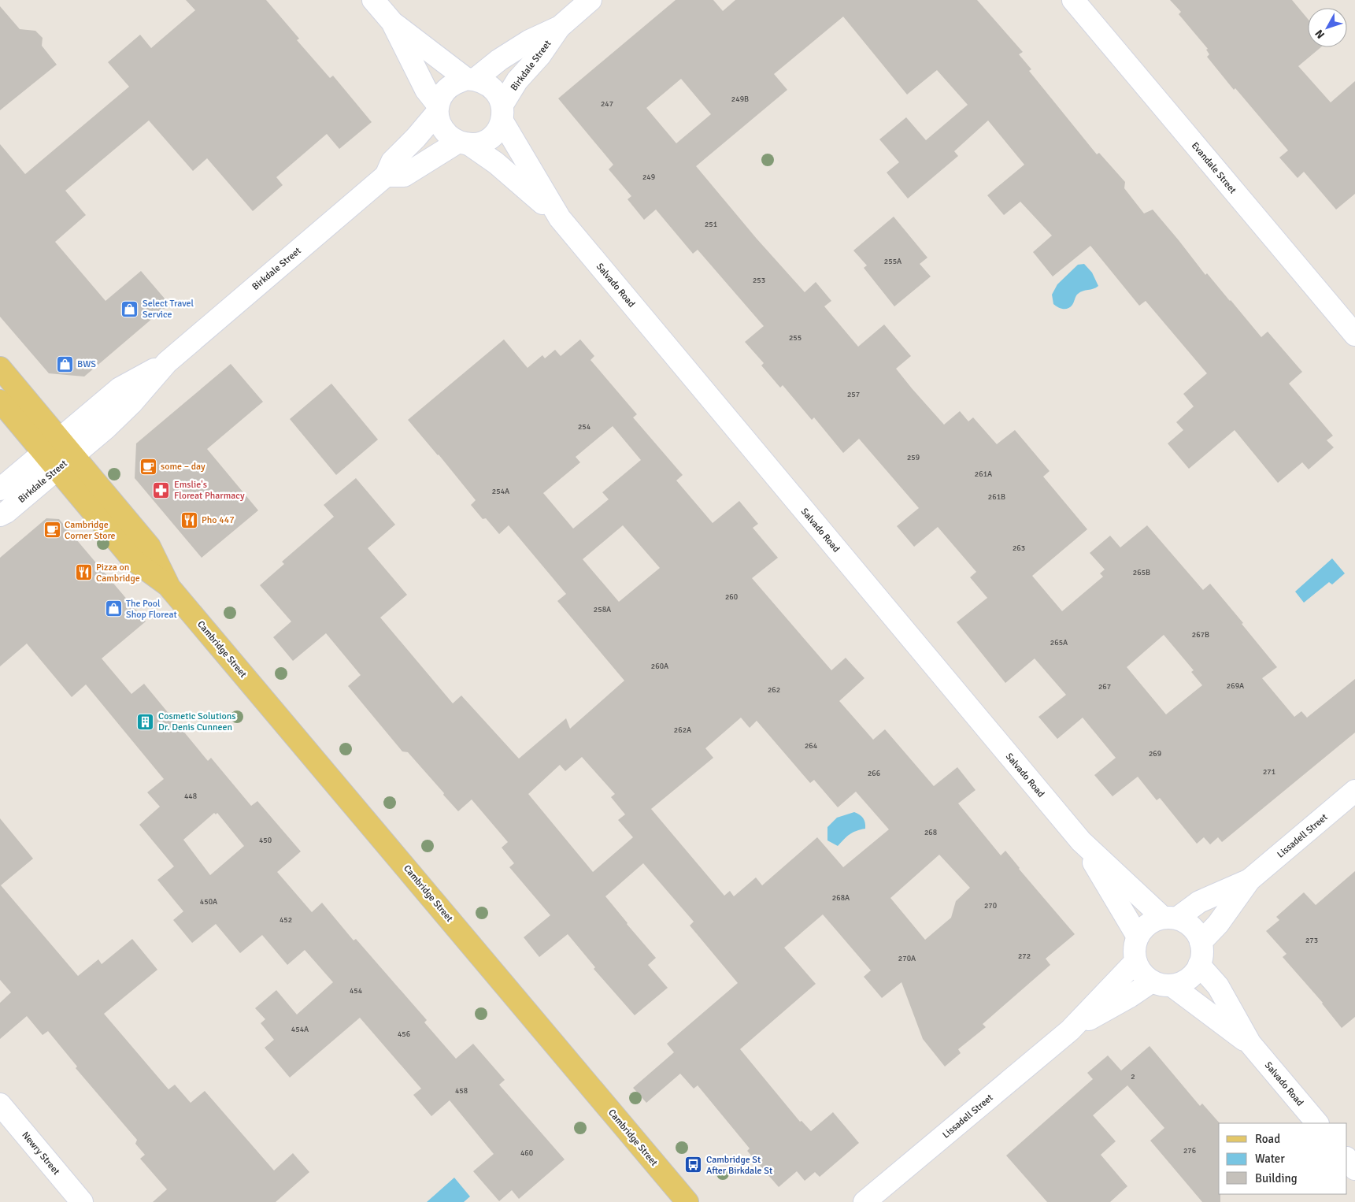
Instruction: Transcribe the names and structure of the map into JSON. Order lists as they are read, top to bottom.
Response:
{
  "streets": {
    "main road": ["Cambridge Street"],
    "street": [
      "Birkdale Street",
      "Evandale Street",
      "Salvado Road",
      "Lissadell Street",
      "Newry Street"
    ]
  },
  "crossings": [
    ["Birkdale Street", "Salvado Road"],
    ["Birkdale Street", "Cambridge Street"],
    ["Salvado Road", "Lissadell Street"]
  ],
  "places": {
    "shop": ["Select Travel Service", "BWS", "The Pool Shop Floreat"],
    "cafe": ["some – day", "Cambridge Corner Store"],
    "pharmacy": ["Emslie's Floreat Pharmacy"],
    "restaurant": ["Pho 447", "Pizza on Cambridge"],
    "building": ["Cosmetic Solutions Dr. Denis Cunneen"],
    "bus stop": ["Cambridge St After Birkdale St"]
  },
  "house_numbers": [
    "249B",
    "247",
    "249",
    "251",
    "255A",
    "253",
    "255",
    "257",
    "254",
    "259",
    "261A",
    "254A",
    "261B",
    "263",
    "265B",
    "260",
    "258A",
    "267B",
    "265A",
    "260A",
    "269A",
    "267",
    "262",
    "262A",
    "264",
    "269",
    "271",
    "266",
    "448",
    "268",
    "450",
    "268A",
    "450A",
    "270",
    "452",
    "273",
    "272",
    "270A",
    "454",
    "454A",
    "456",
    "2",
    "458",
    "276",
    "460"
  ],
  "legend": ["Road", "Water", "Building"],
  "north": "bottom left"
}
